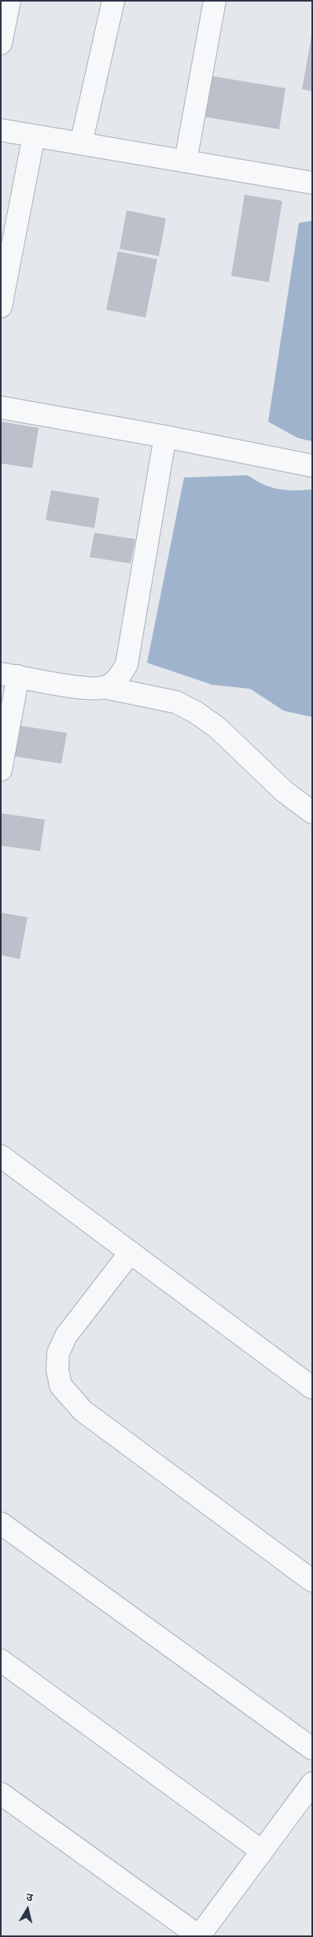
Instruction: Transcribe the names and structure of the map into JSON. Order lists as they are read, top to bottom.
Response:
{
  "north": "top"
}
